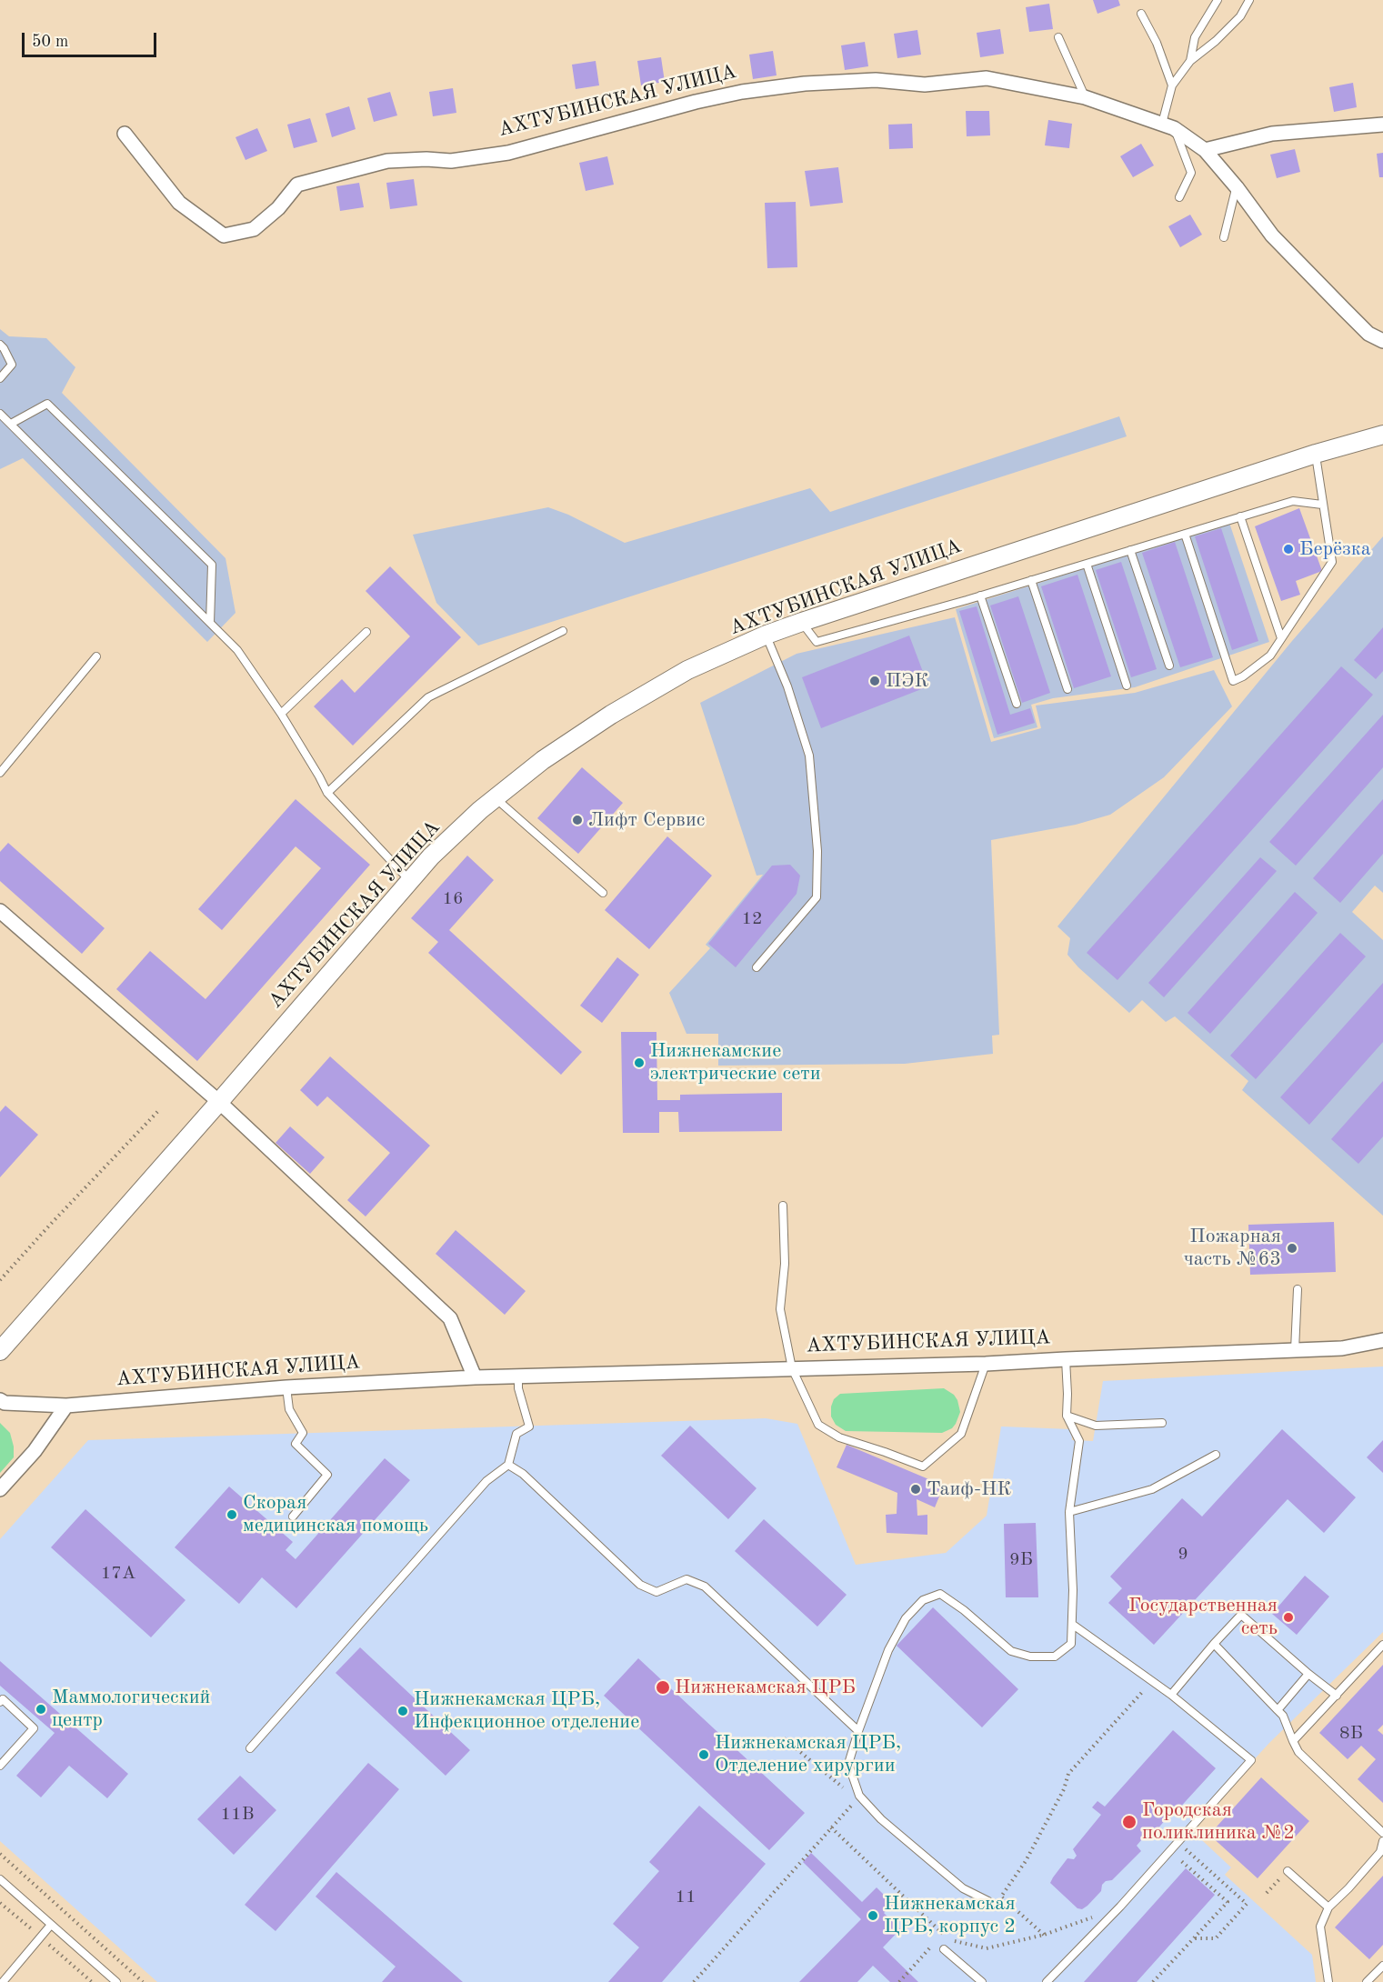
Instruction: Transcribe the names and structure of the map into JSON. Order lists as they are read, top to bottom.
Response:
{
  "streets": {
    "street": ["АХТУБИНСКАЯ УЛИЦА"]
  },
  "places": [
    "Берёзка",
    "ПЭК",
    "Лифт Сервис",
    "Нижнекамские электрические сети",
    "Пожарная часть №63",
    "Таиф-НК",
    "Скорая медицинская помощь",
    "Государственная сеть",
    "Нижнекамская ЦРБ",
    "Маммологический центр",
    "Нижнекамская ЦРБ, Инфекционное отделение",
    "Нижнекамская ЦРБ, Отделение хирургии",
    "Городская поликлиника №2",
    "Нижнекамская ЦРБ, корпус 2"
  ],
  "house_numbers": [
    "16",
    "12",
    "9",
    "9Б",
    "17А",
    "8Б",
    "11В",
    "11"
  ],
  "scale_bar": "50 m"
}
